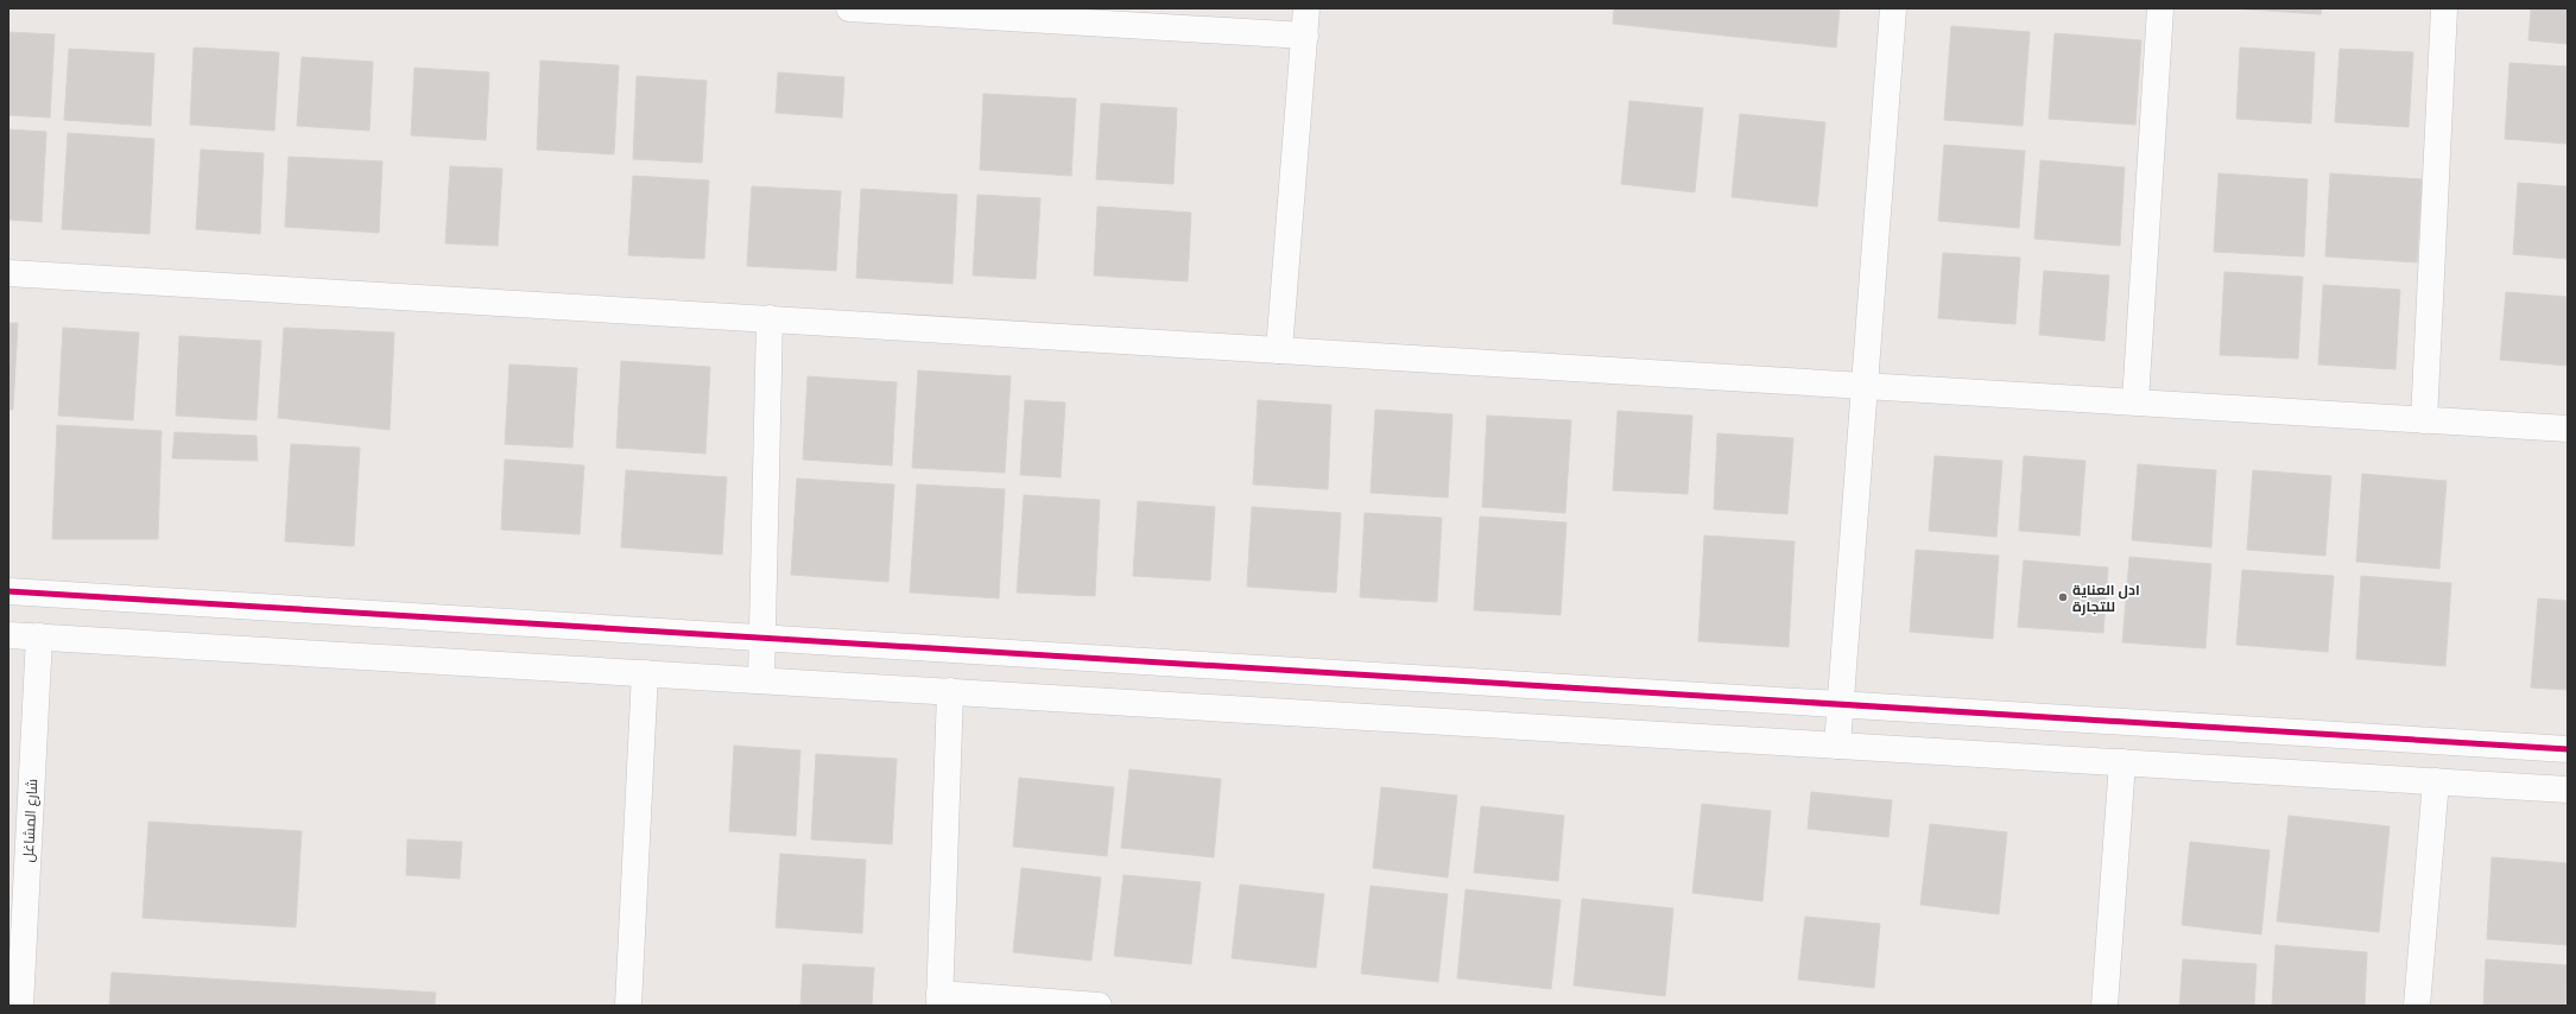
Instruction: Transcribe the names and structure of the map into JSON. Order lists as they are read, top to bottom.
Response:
{
  "streets": {
    "street": ["شارع المشاغل"]
  },
  "places": ["ادل العناية للتجارة"]
}
